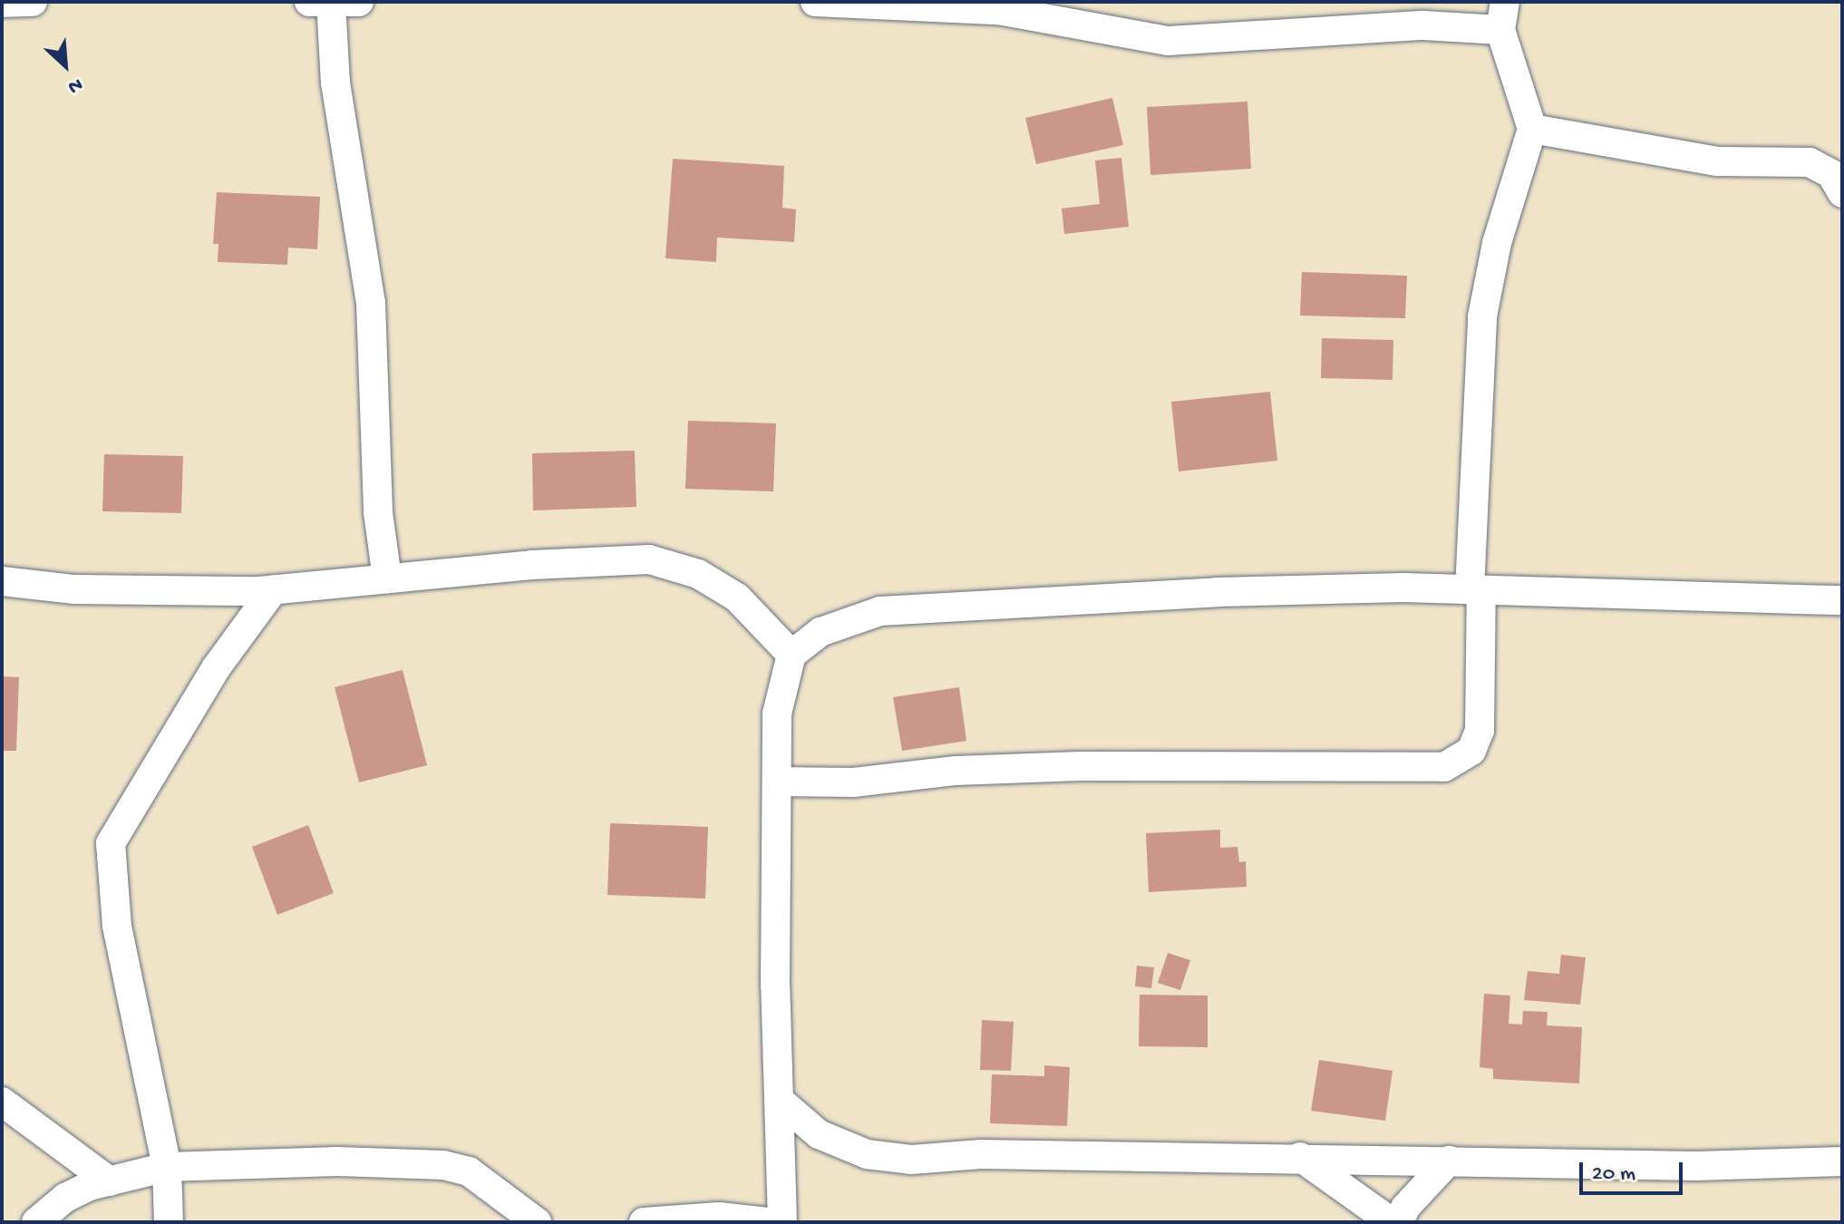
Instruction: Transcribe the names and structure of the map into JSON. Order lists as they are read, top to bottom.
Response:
{
  "scale_bar": "20 m",
  "north": "bottom right"
}
